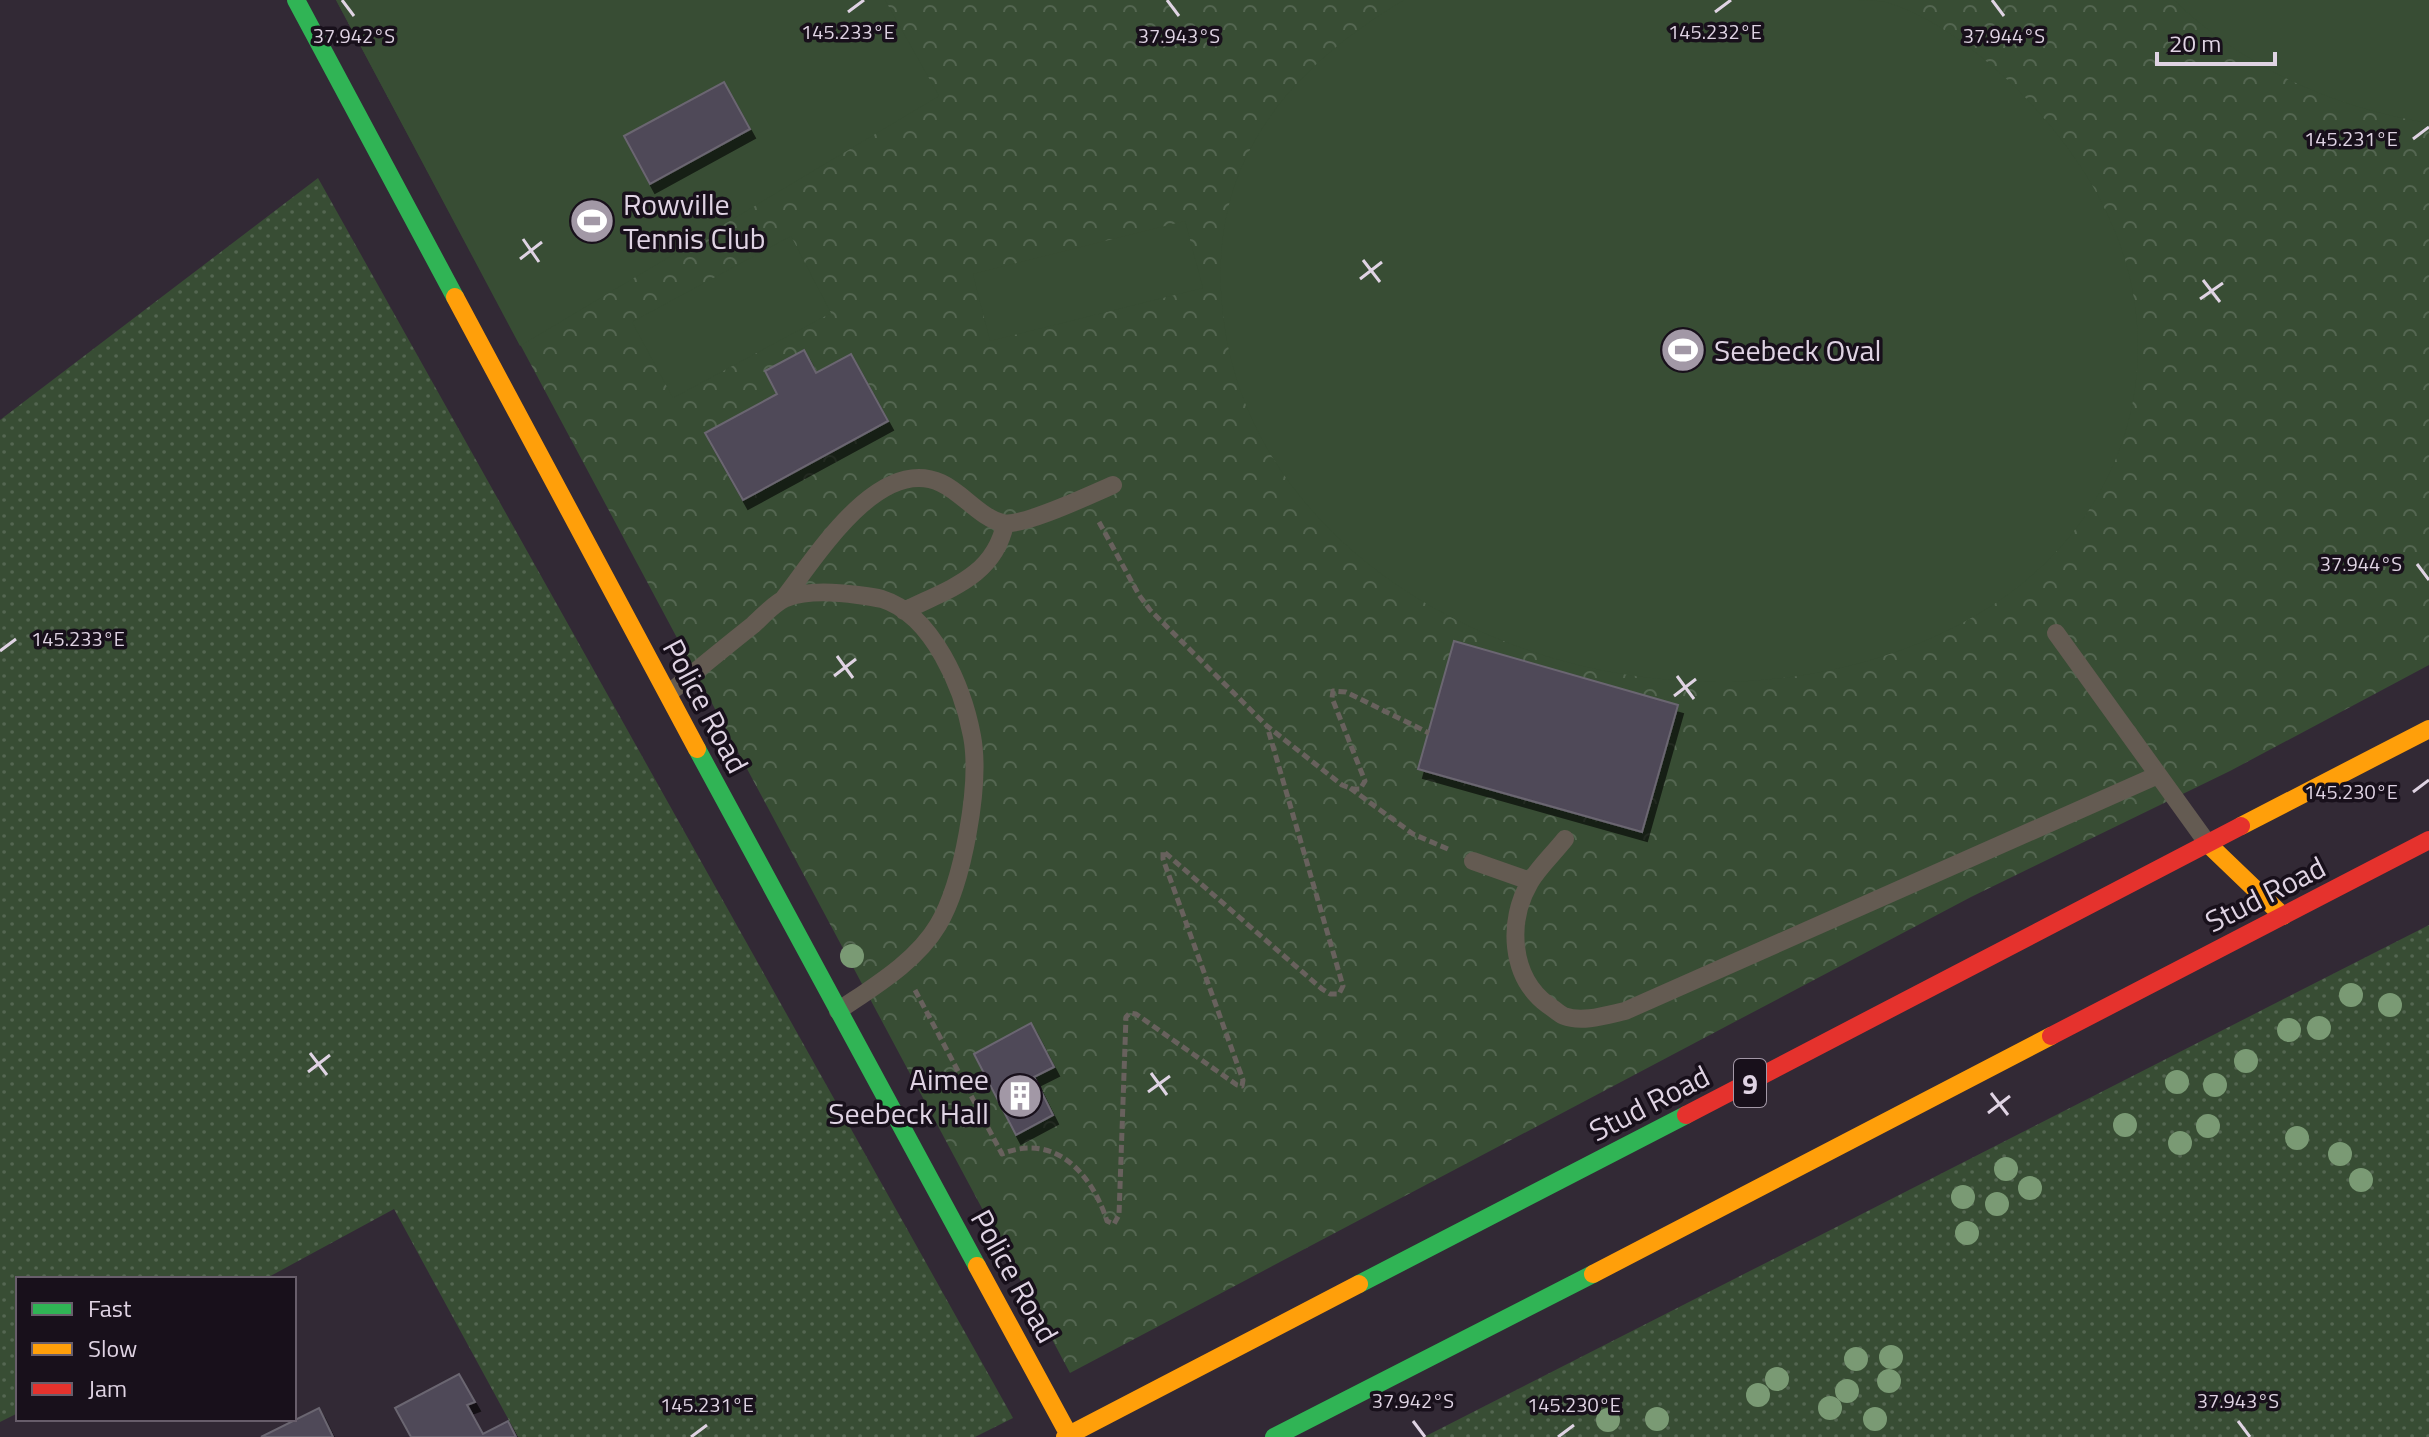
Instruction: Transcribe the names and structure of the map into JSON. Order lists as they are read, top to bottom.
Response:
{
  "streets": {
    "main road": ["Police Road", "Stud Road", "9"]
  },
  "crossings": [
    ["Police Road", "Stud Road"]
  ],
  "places": {
    "sports": ["Rowville Tennis Club", "Seebeck Oval"],
    "building": ["Aimee Seebeck Hall"]
  },
  "legend": ["Fast", "Slow", "Jam"],
  "scale_bar": "20 m",
  "coordinates": [
    "145.233°E",
    "145.232°E",
    "37.942°S",
    "37.943°S",
    "37.944°S",
    "145.231°E",
    "145.230°E"
  ]
}
